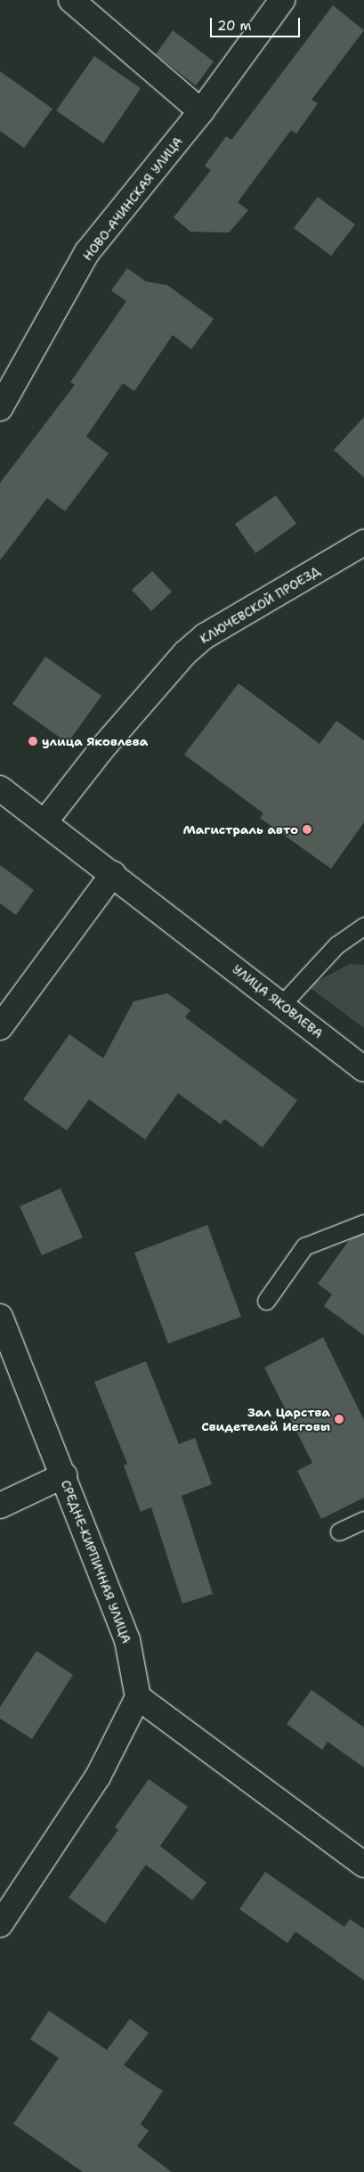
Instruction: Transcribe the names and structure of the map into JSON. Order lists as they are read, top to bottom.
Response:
{
  "streets": {
    "street": [
      "НОВО-АЧИНСКАЯ УЛИЦА",
      "КЛЮЧЕВСКОЙ ПРОЕЗД",
      "УЛИЦА ЯКОВЛЕВА",
      "СРЕДНЕ-КИРПИЧНАЯ УЛИЦА"
    ]
  },
  "crossings": [
    ["КЛЮЧЕВСКОЙ ПРОЕЗД", "УЛИЦА ЯКОВЛЕВА"]
  ],
  "places": ["улица Яковлева", "Магистраль авто", "Зал Царства Свидетелей Иеговы"],
  "scale_bar": "20 m"
}
